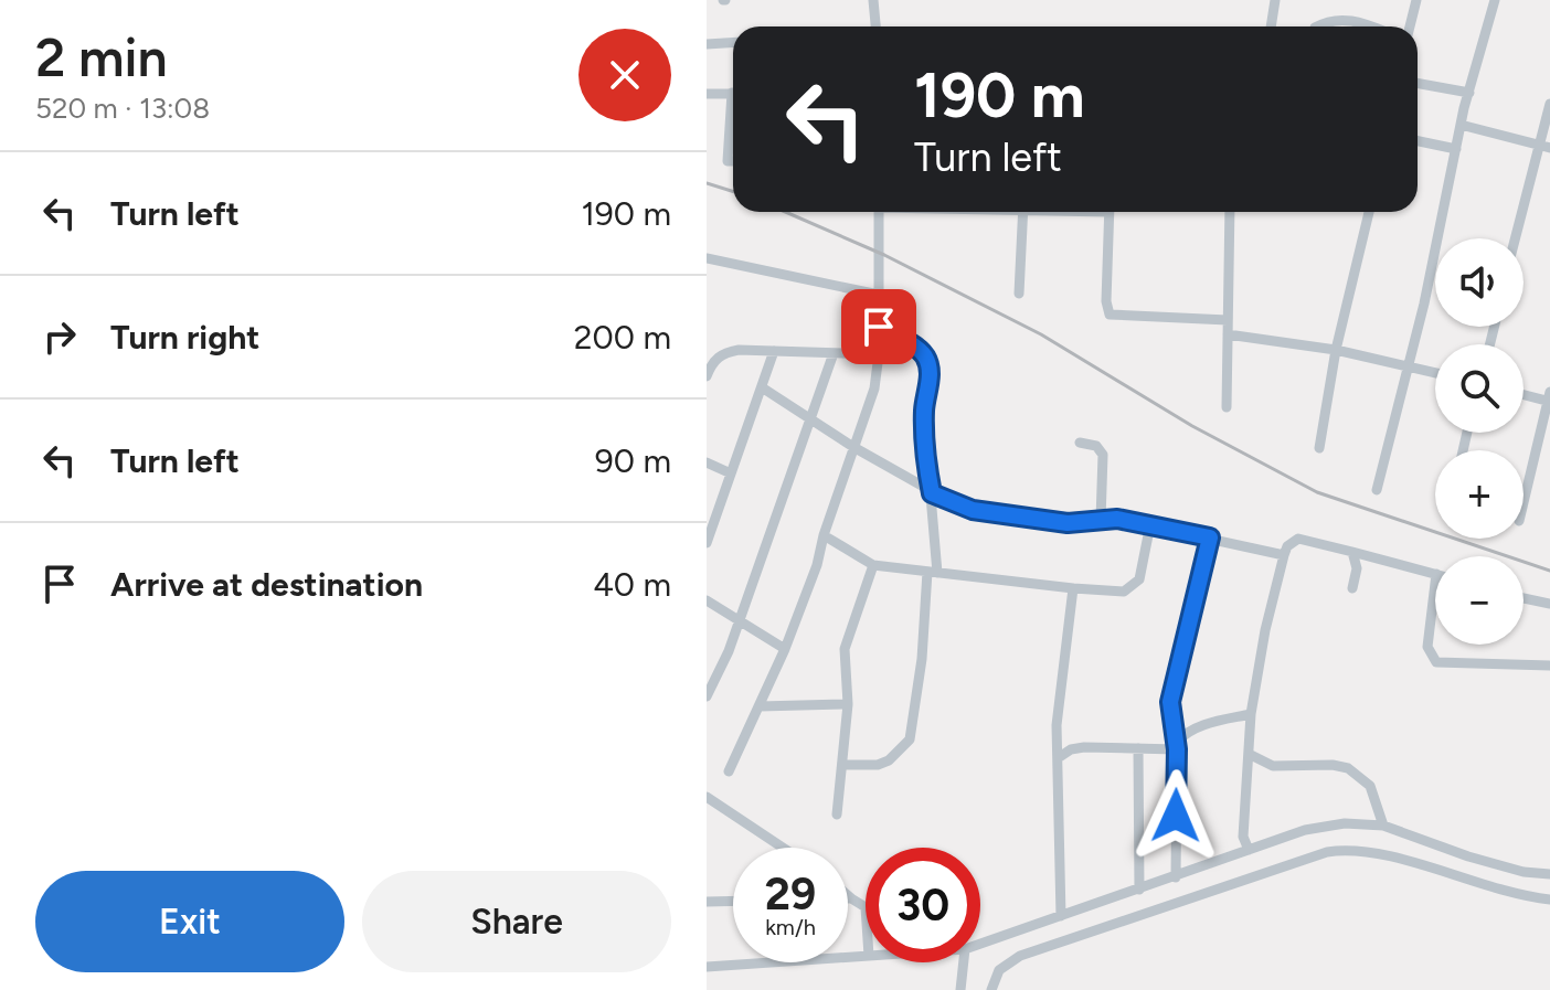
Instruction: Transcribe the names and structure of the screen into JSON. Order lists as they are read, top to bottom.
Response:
{
  "page": {
    "heading": ["2 min", "520 m · 13:08"],
    "turn": ["190 m", "Turn left"],
    "list": [
      {
        "name": "Turn left",
        "value": "190 m"
      },
      {
        "name": "Turn right",
        "value": "200 m"
      },
      {
        "name": "Turn left",
        "value": "90 m"
      },
      {
        "name": "Arrive at destination",
        "value": "40 m"
      }
    ],
    "map_buttons": ["+", "−"],
    "speed": "29 km/h",
    "limit": "30",
    "buttons": ["Exit", "Share"]
  }
}
